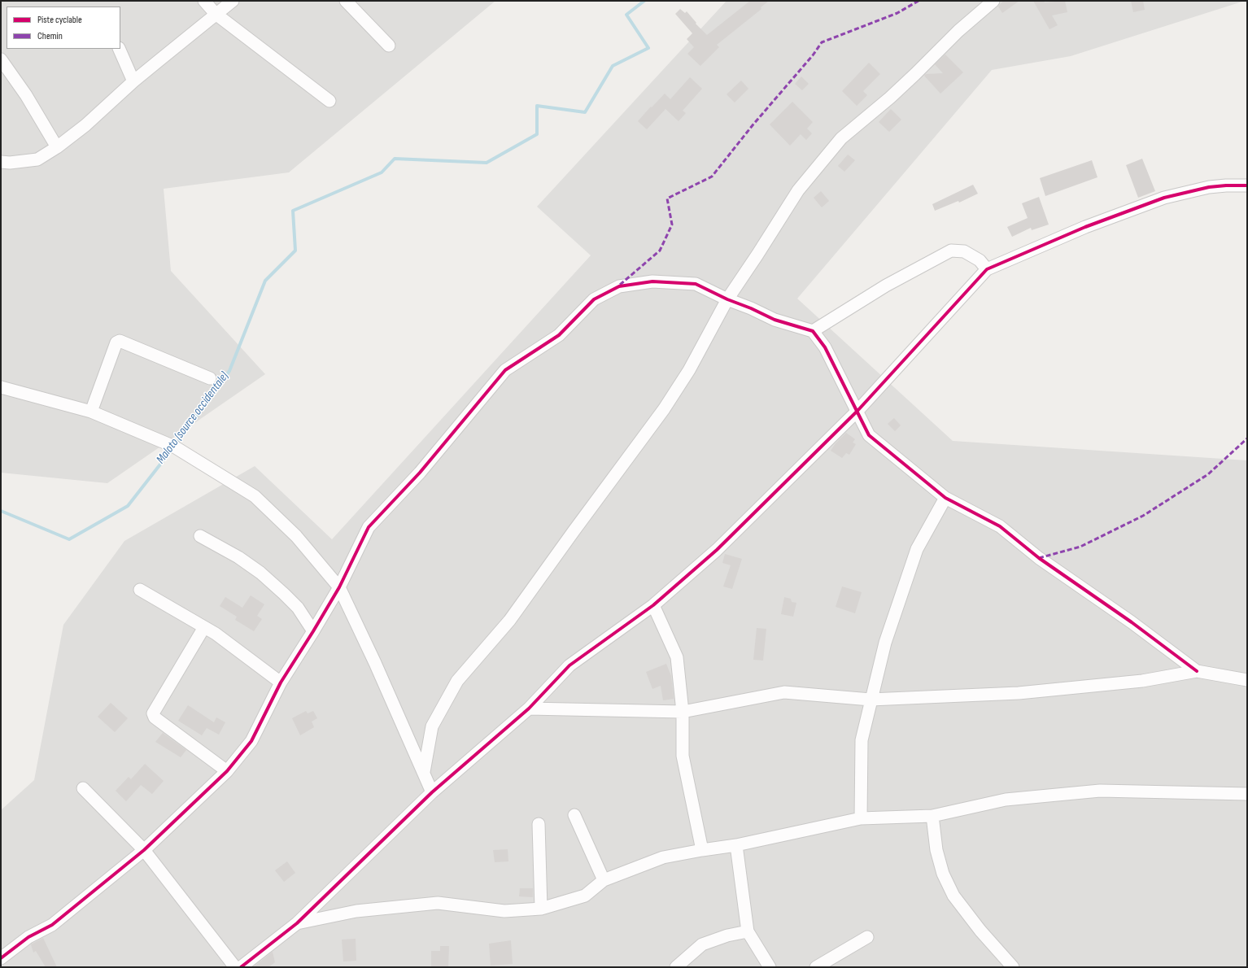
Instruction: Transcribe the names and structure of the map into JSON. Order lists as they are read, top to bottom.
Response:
{
  "water": ["Maloto (source occidentale)"],
  "legend": ["Piste cyclable", "Chemin"]
}
